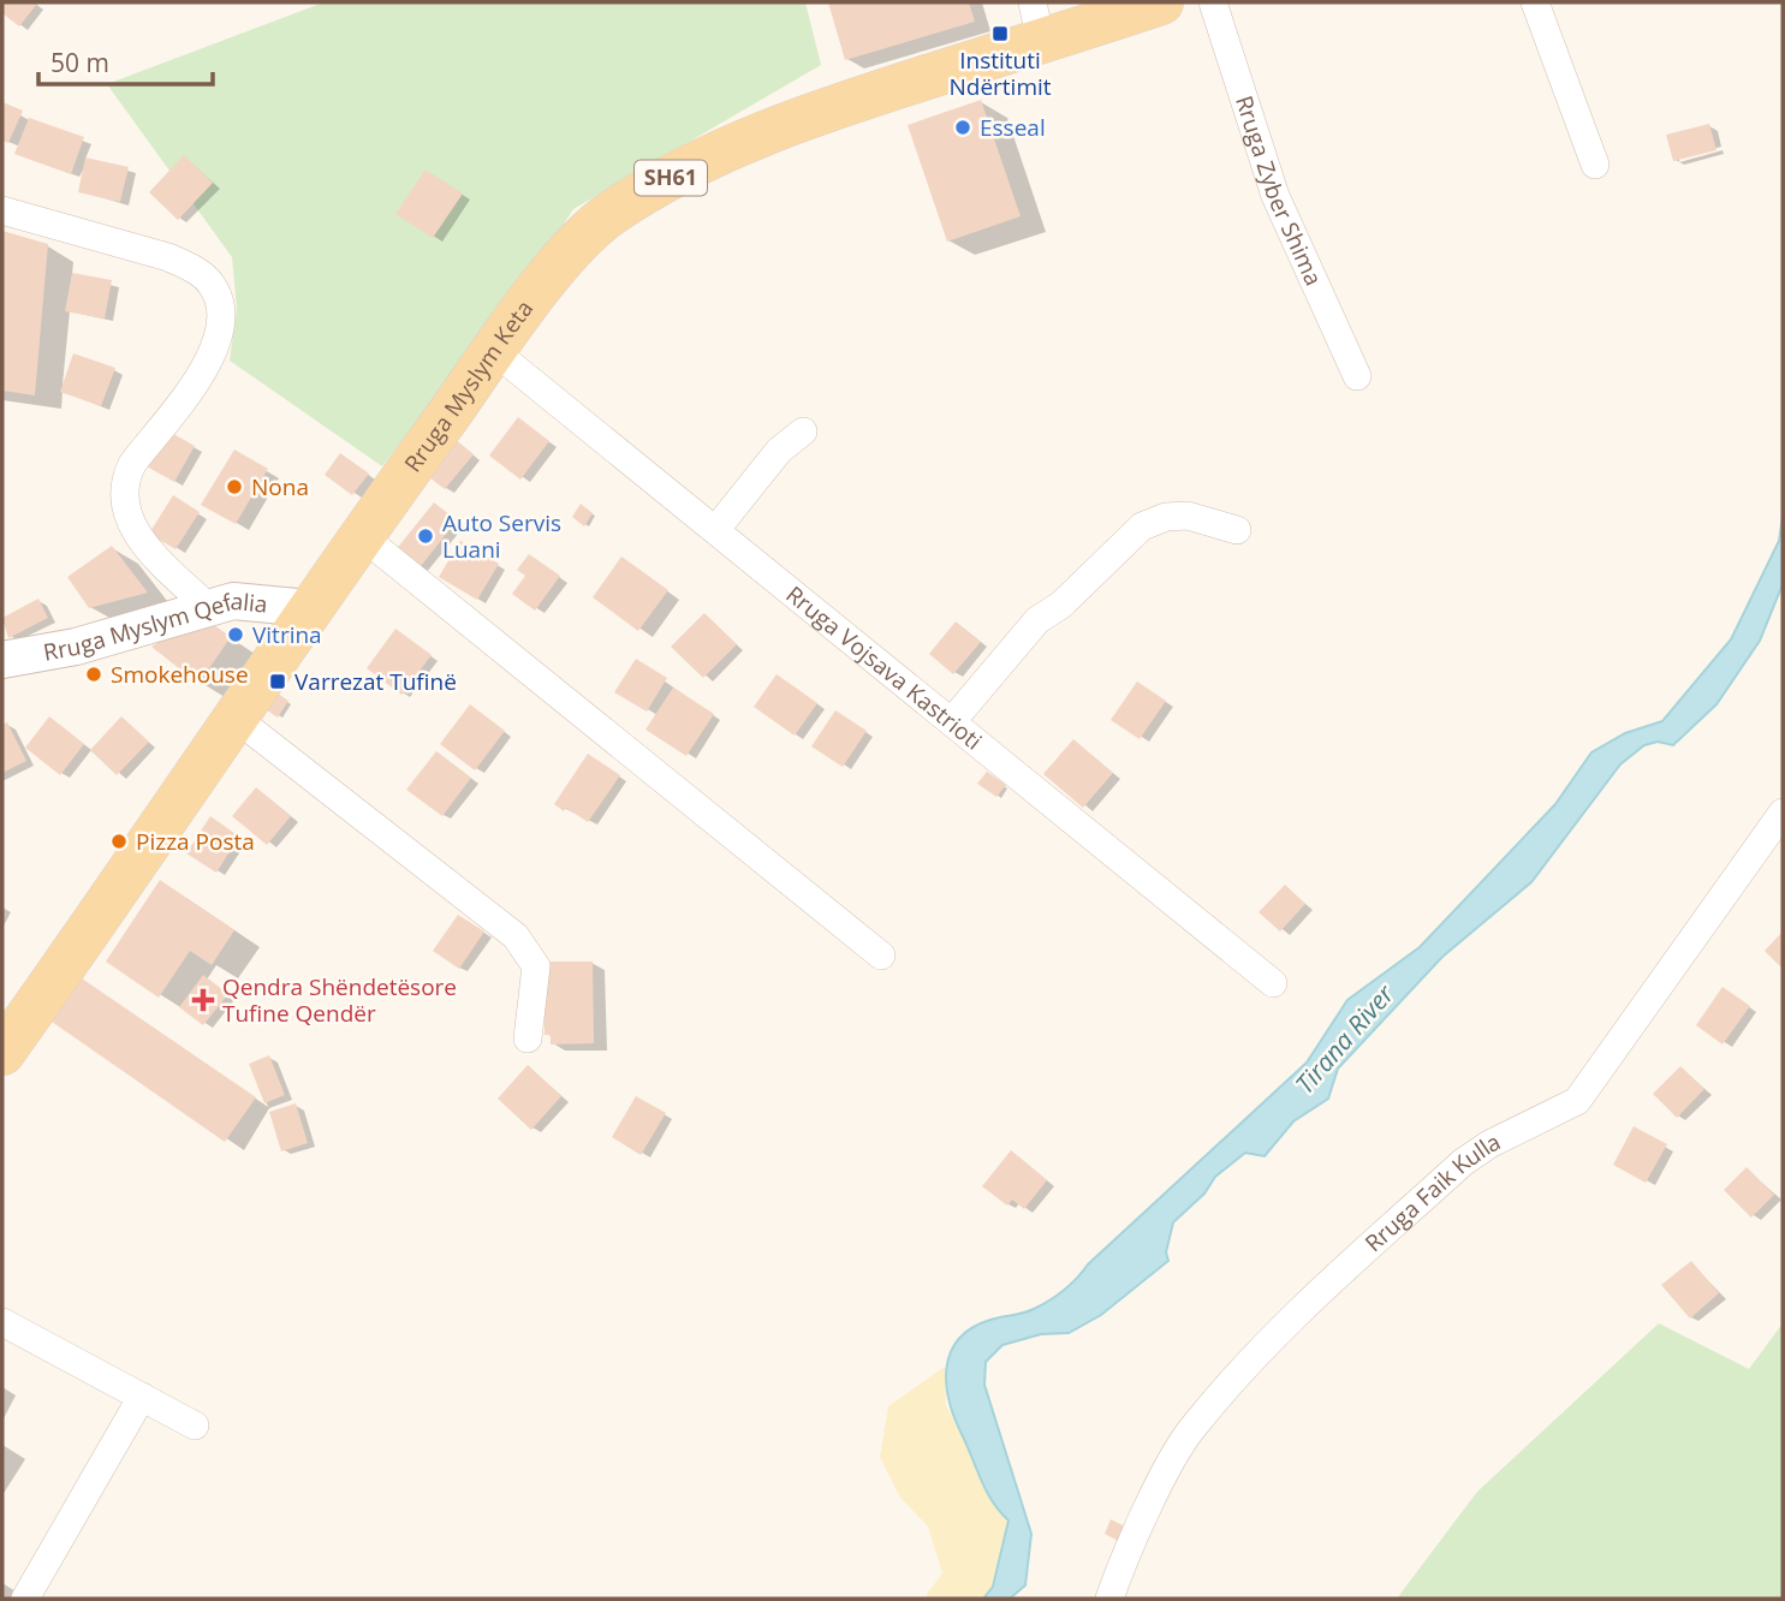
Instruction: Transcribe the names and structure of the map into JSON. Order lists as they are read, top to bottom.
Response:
{
  "streets": {
    "main road": ["SH61", "Rruga Myslym Keta"],
    "street": [
      "Rruga Zyber Shima",
      "Rruga Myslym Qefalia",
      "Rruga Vojsava Kastrioti",
      "Rruga Faik Kulla"
    ]
  },
  "crossings": [
    ["Rruga Myslym Keta", "Rruga Myslym Qefalia"],
    ["Rruga Myslym Keta", "Rruga Vojsava Kastrioti"]
  ],
  "water": ["Tirana River"],
  "places": {
    "transit": ["Instituti Ndërtimit", "Varrezat Tufinë"],
    "other": [
      "Esseal",
      "Nona",
      "Auto Servis Luani",
      "Vitrina",
      "Smokehouse",
      "Pizza Posta"
    ],
    "health": ["Qendra Shëndetësore Tufine Qendër"]
  },
  "scale_bar": "50 m"
}
